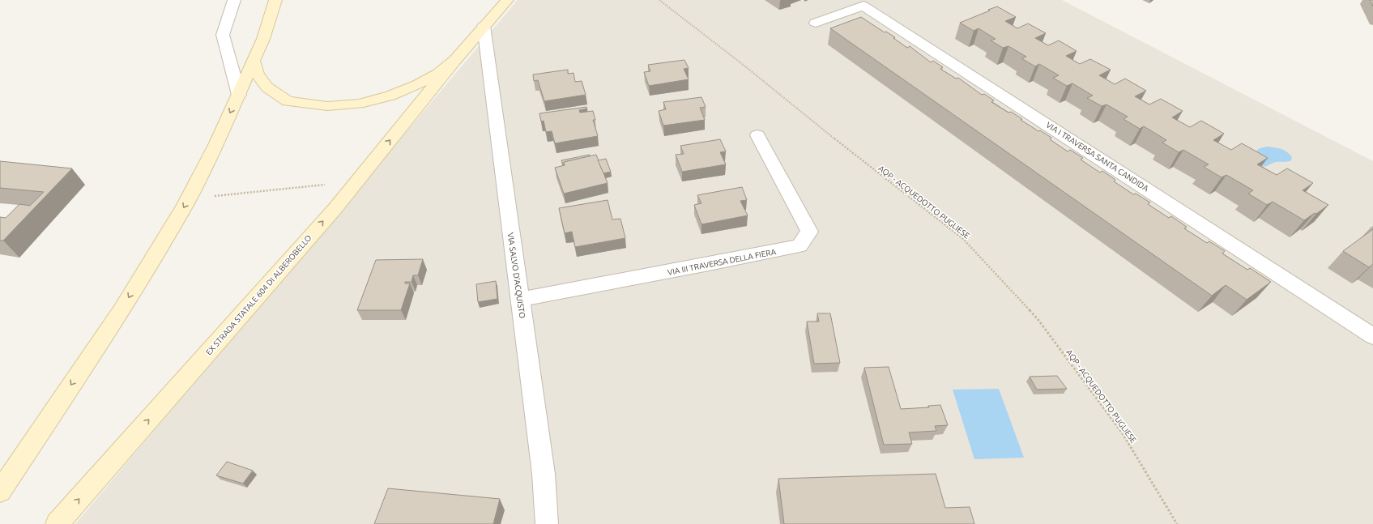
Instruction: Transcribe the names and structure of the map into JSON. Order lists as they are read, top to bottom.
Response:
{
  "streets": {
    "main road": ["EX STRADA STATALE 604 DI ALBEROBELLO"],
    "street": ["VIA I TRAVERSA SANTA CANDIDA", "VIA III TRAVERSA DELLA FIERA", "VIA SALVO D'ACQUISTO"],
    "path": ["AQP - ACQUEDOTTO PUGLIESE"]
  },
  "crossings": [
    ["VIA III TRAVERSA DELLA FIERA", "VIA SALVO D'ACQUISTO"]
  ]
}
